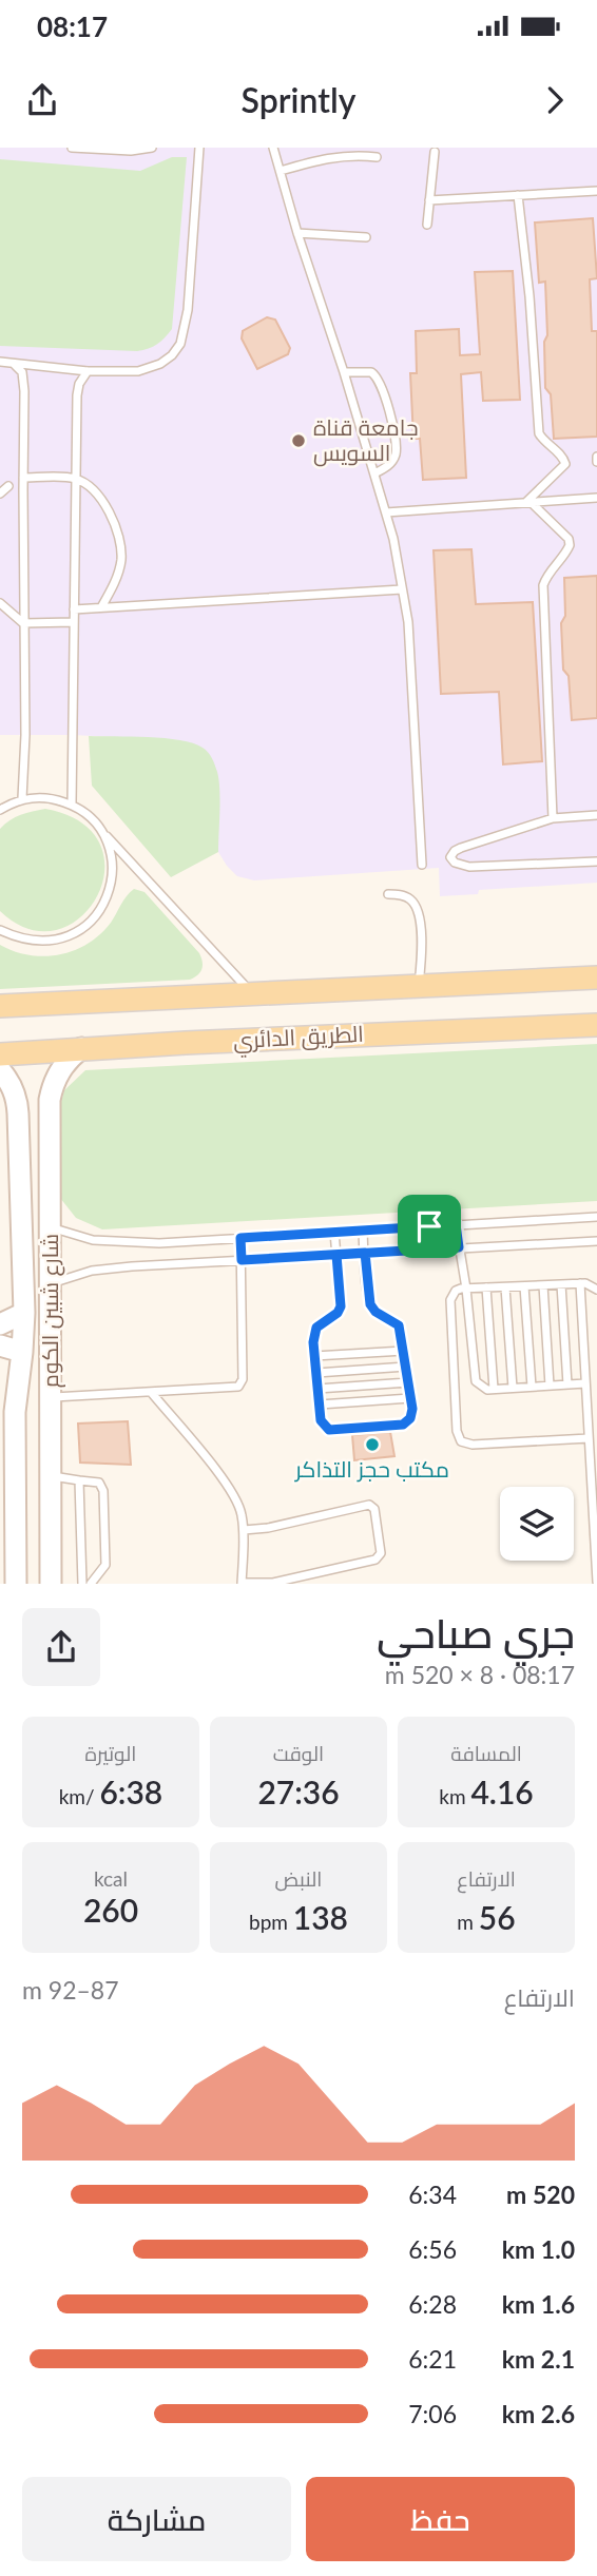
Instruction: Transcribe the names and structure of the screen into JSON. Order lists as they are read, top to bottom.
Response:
{
  "streets": {
    "main road": ["الطريق الدائري"],
    "street": ["شارع شبين الكوم"]
  },
  "crossings": [
    ["الطريق الدائري", "شارع شبين الكوم"]
  ],
  "places": ["جامعة قناة السويس", "مكتب حجز التذاكر"],
  "page": {
    "status": "08:17",
    "header": "Sprintly",
    "heading": ["جري صباحي", "08:17 · 8 × 520 m"],
    "stats": [
      ["المسافة", "4.16 km"],
      ["الوقت", "27:36"],
      ["الوتيرة", "6:38 /km"],
      ["الارتفاع", "56 m"],
      ["النبض", "138 bpm"],
      ["kcal", "260"]
    ],
    "chart": ["الارتفاع", "87–92 m"],
    "list": [
      {
        "name": "520 m",
        "note": "6:34"
      },
      {
        "name": "1.0 km",
        "note": "6:56"
      },
      {
        "name": "1.6 km",
        "note": "6:28"
      },
      {
        "name": "2.1 km",
        "note": "6:21"
      },
      {
        "name": "2.6 km",
        "note": "7:06"
      }
    ],
    "buttons": ["حفظ", "مشاركة"]
  }
}
